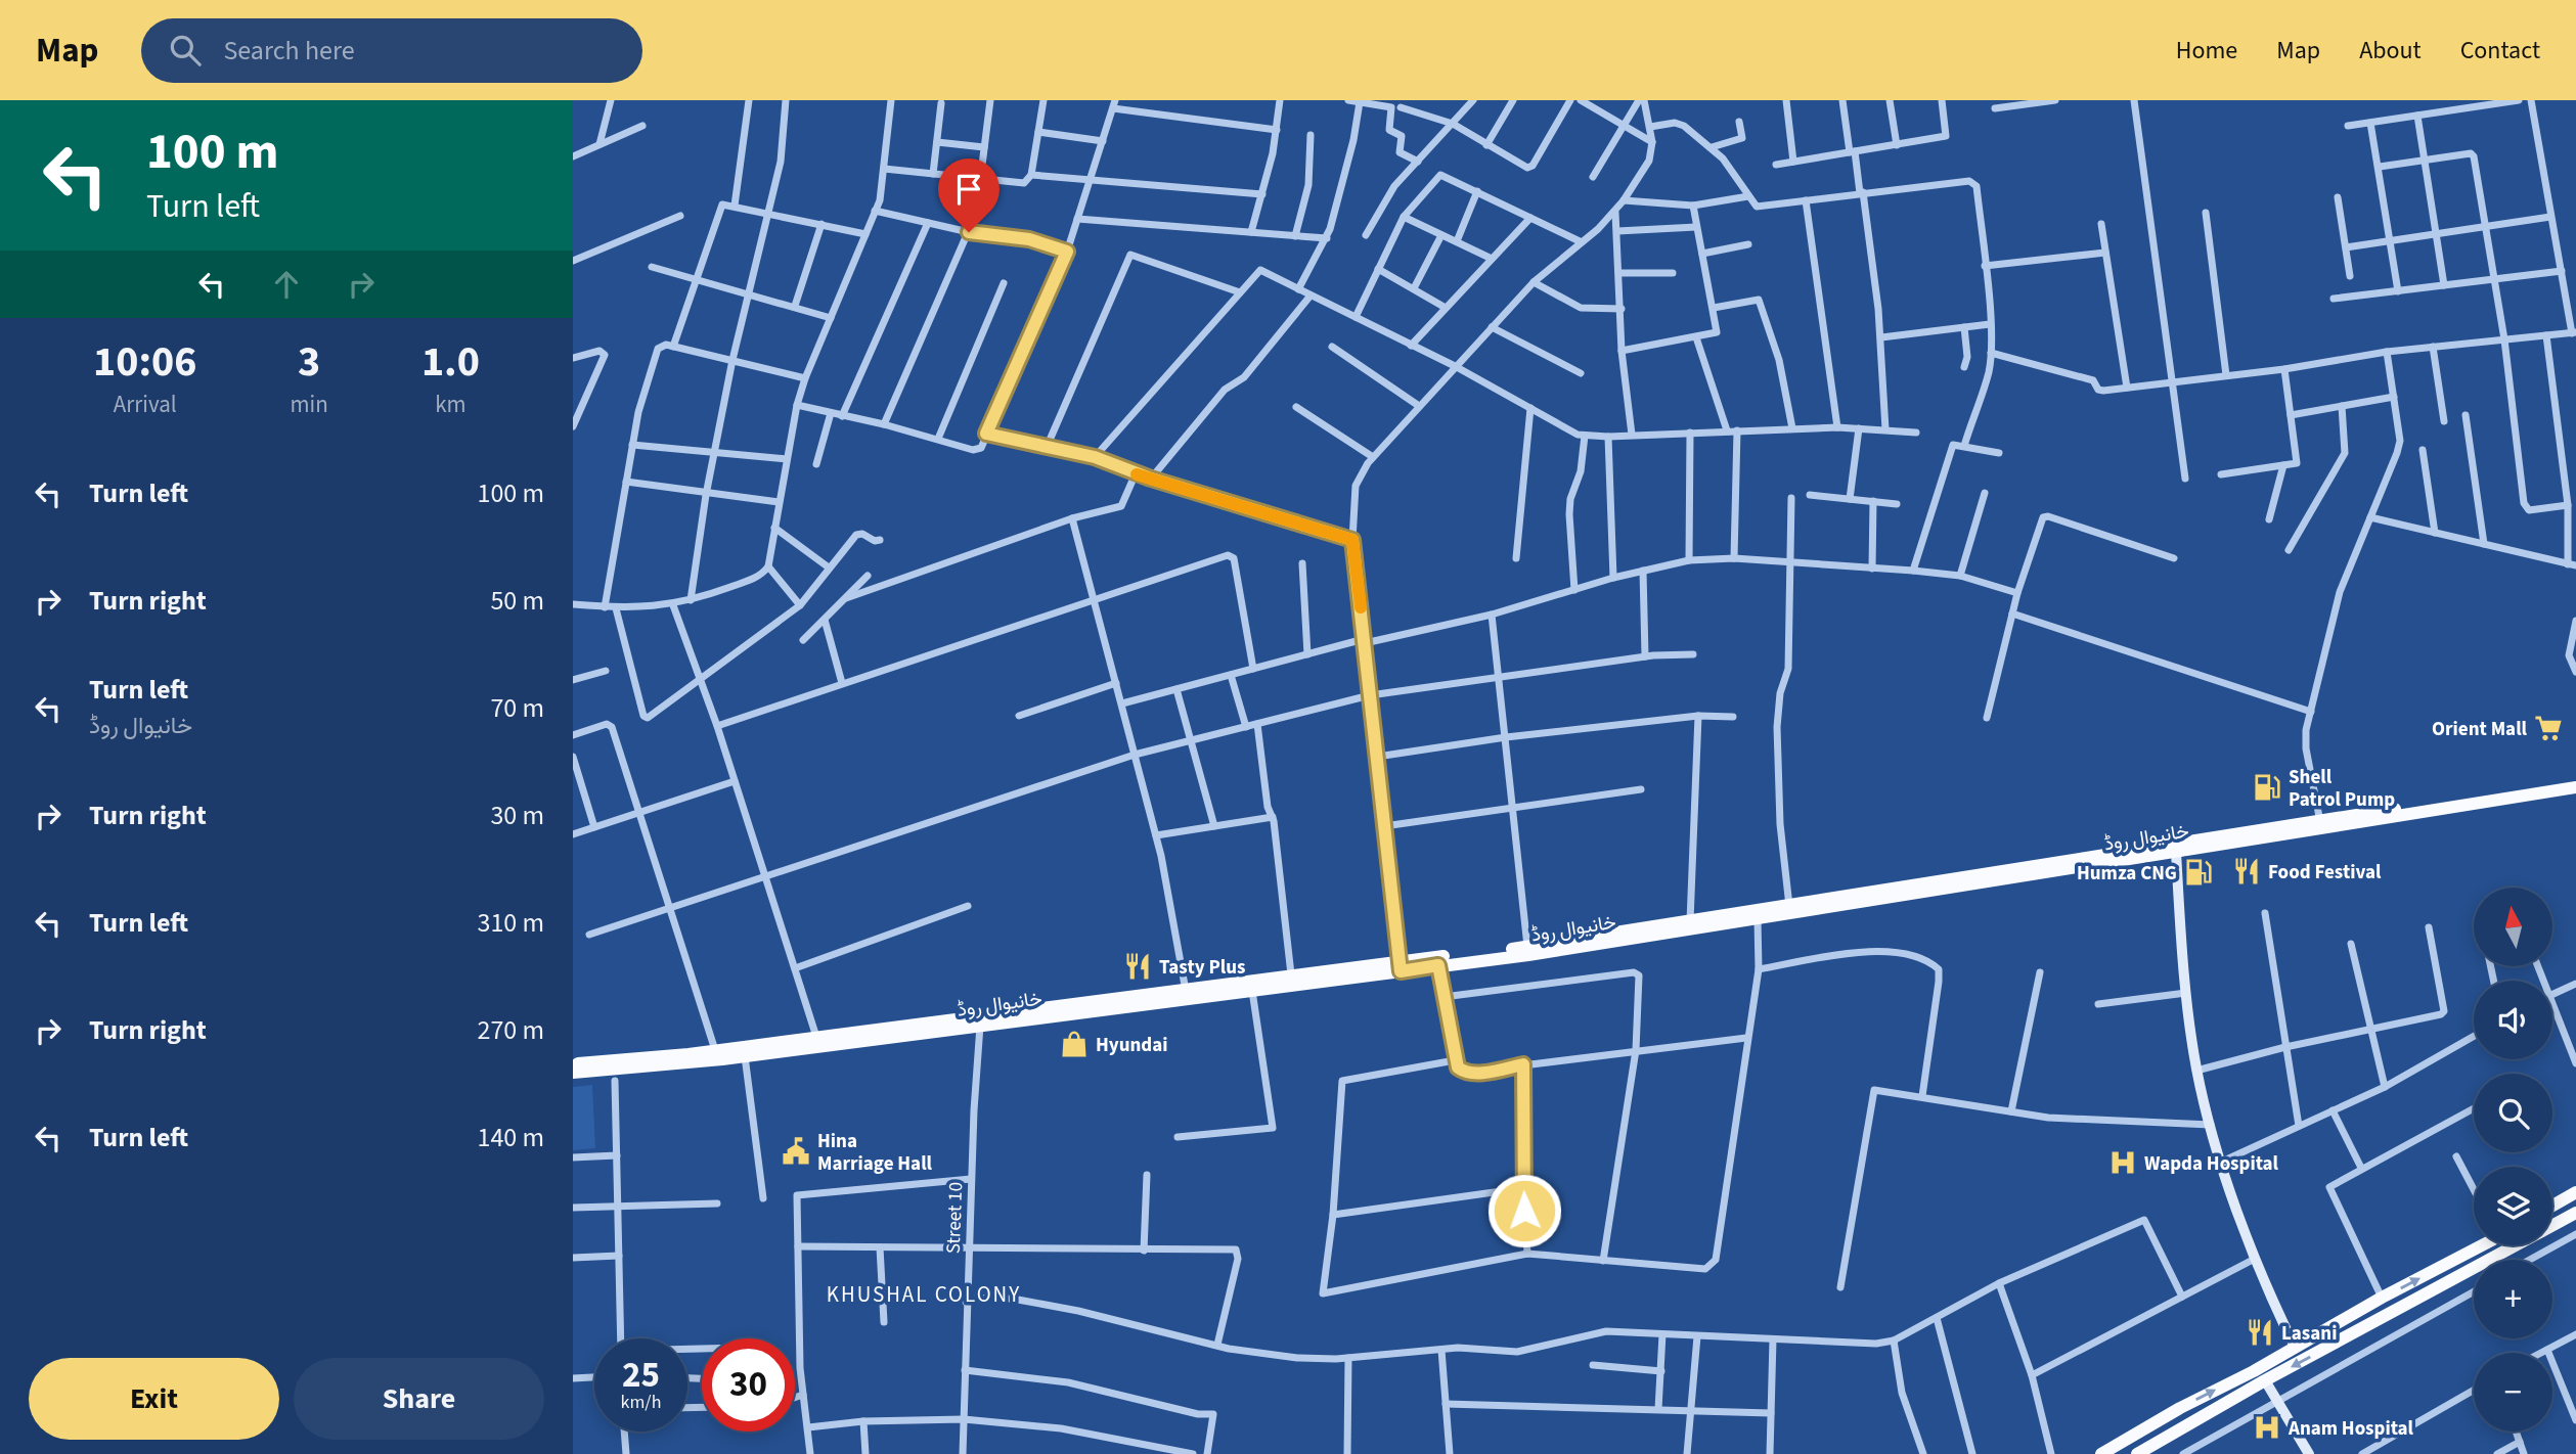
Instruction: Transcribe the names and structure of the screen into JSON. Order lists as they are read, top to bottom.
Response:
{
  "streets": {
    "main road": ["خانیوال روڈ"],
    "street": ["Street 10"]
  },
  "crossings": [
    ["خانیوال روڈ", "Street 10"]
  ],
  "districts": ["KHUSHAL COLONY"],
  "places": {
    "supermarket": ["Orient Mall"],
    "fuel station": ["Shell Patrol Pump", "Humza CNG"],
    "restaurant": ["Food Festival", "Tasty Plus", "Lasani"],
    "shop": ["Hyundai"],
    "public building": ["Hina Marriage Hall"],
    "hospital": ["Wapda Hospital", "Anam Hospital"]
  },
  "north": "top",
  "page": {
    "header": "Map",
    "search": "Search here",
    "nav": [
      "Home",
      "Map",
      "About",
      "Contact"
    ],
    "turn": ["100 m", "Turn left"],
    "eta": [
      "10:06",
      "Arrival",
      "3",
      "min",
      "1.0",
      "km"
    ],
    "list": [
      {
        "name": "Turn left",
        "value": "100 m"
      },
      {
        "name": "Turn right",
        "value": "50 m"
      },
      {
        "name": "Turn left",
        "note": "خانیوال روڈ",
        "value": "70 m"
      },
      {
        "name": "Turn right",
        "value": "30 m"
      },
      {
        "name": "Turn left",
        "value": "310 m"
      },
      {
        "name": "Turn right",
        "value": "270 m"
      },
      {
        "name": "Turn left",
        "value": "140 m"
      }
    ],
    "map_buttons": ["+", "−"],
    "speed": "25 km/h",
    "limit": "30",
    "buttons": ["Exit", "Share"]
  }
}
